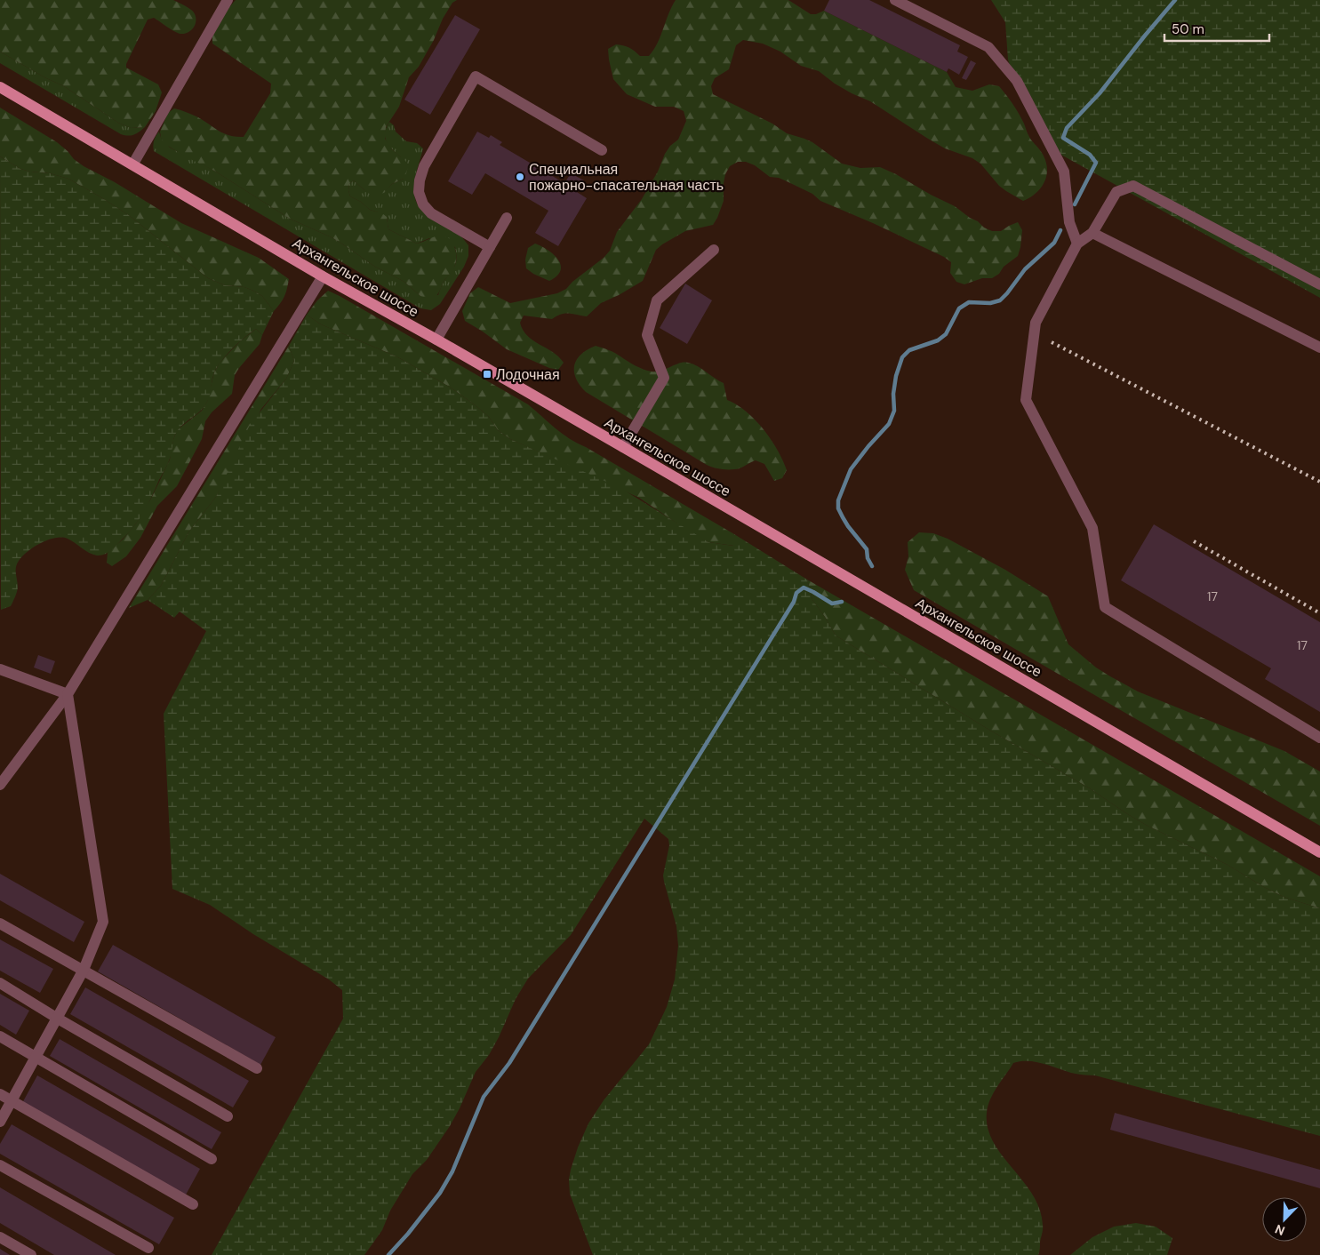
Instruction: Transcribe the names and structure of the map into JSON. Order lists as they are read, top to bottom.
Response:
{
  "streets": {
    "main road": ["Архангельское шоссе"]
  },
  "places": {
    "other": ["Специальная пожарно-спасательная часть"],
    "transit": ["Лодочная"]
  },
  "house_numbers": ["17", "17"],
  "scale_bar": "50 m",
  "north": "bottom left"
}
